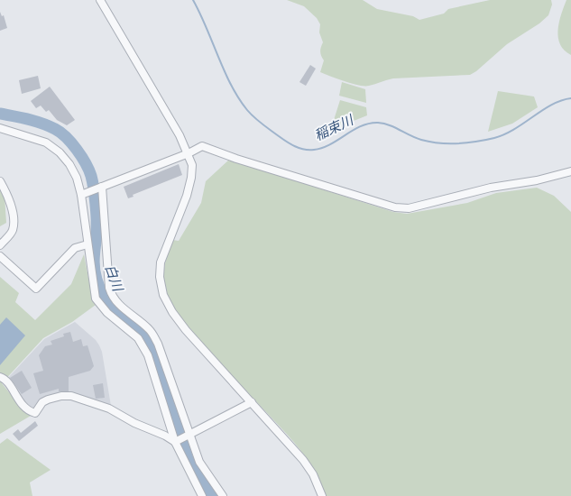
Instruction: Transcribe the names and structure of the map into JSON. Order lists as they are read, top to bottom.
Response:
{
  "water": ["稲束川", "白川"]
}
